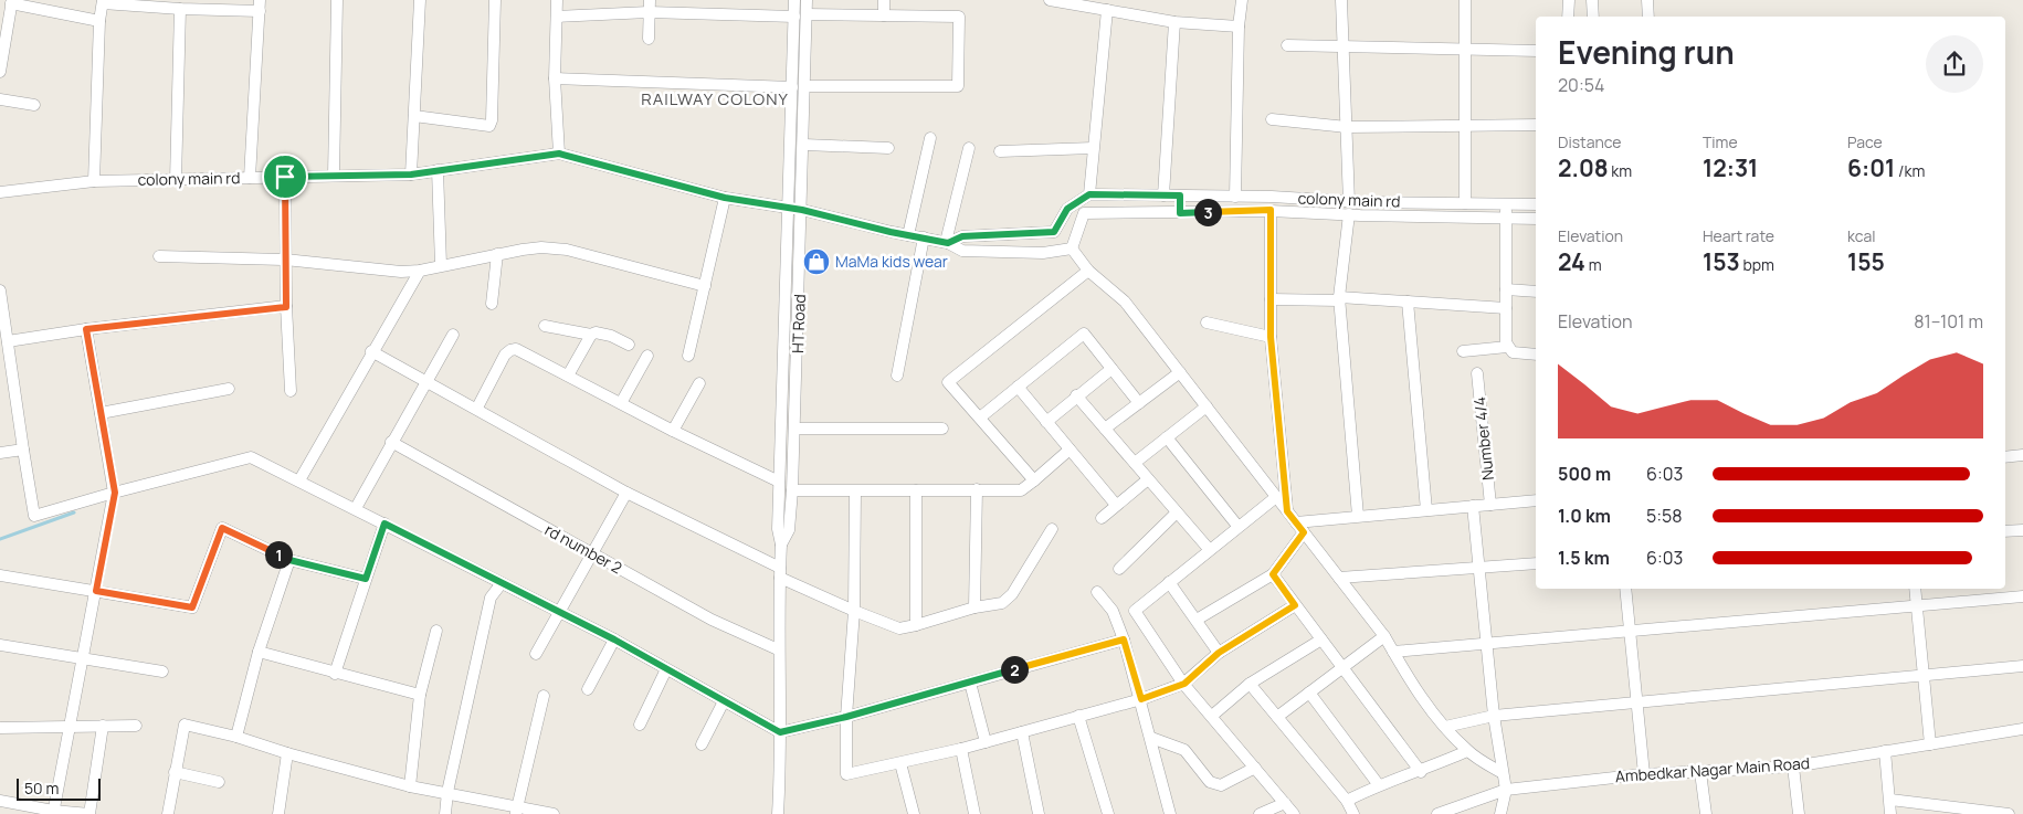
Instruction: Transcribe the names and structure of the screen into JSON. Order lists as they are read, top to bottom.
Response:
{
  "streets": {
    "street": [
      "colony main rd",
      "HT Road",
      "Number 4/4",
      "rd number 2",
      "Ambedkar Nagar Main Road"
    ]
  },
  "crossings": [
    ["colony main rd", "HT Road"],
    ["HT Road", "rd number 2"]
  ],
  "districts": ["RAILWAY COLONY"],
  "places": {
    "shop": ["MaMa kids wear"]
  },
  "scale_bar": "50 m",
  "page": {
    "heading": ["Evening run", "20:54"],
    "stats": [
      ["Distance", "2.08 km"],
      ["Time", "12:31"],
      ["Pace", "6:01 /km"],
      ["Elevation", "24 m"],
      ["Heart rate", "153 bpm"],
      ["kcal", "155"]
    ],
    "pins": ["3", "1", "2"],
    "chart": ["Elevation", "81–101 m"],
    "list": [
      {
        "name": "500 m",
        "note": "6:03"
      },
      {
        "name": "1.0 km",
        "note": "5:58"
      },
      {
        "name": "1.5 km",
        "note": "6:03"
      }
    ],
    "scale": "50 m"
  }
}
